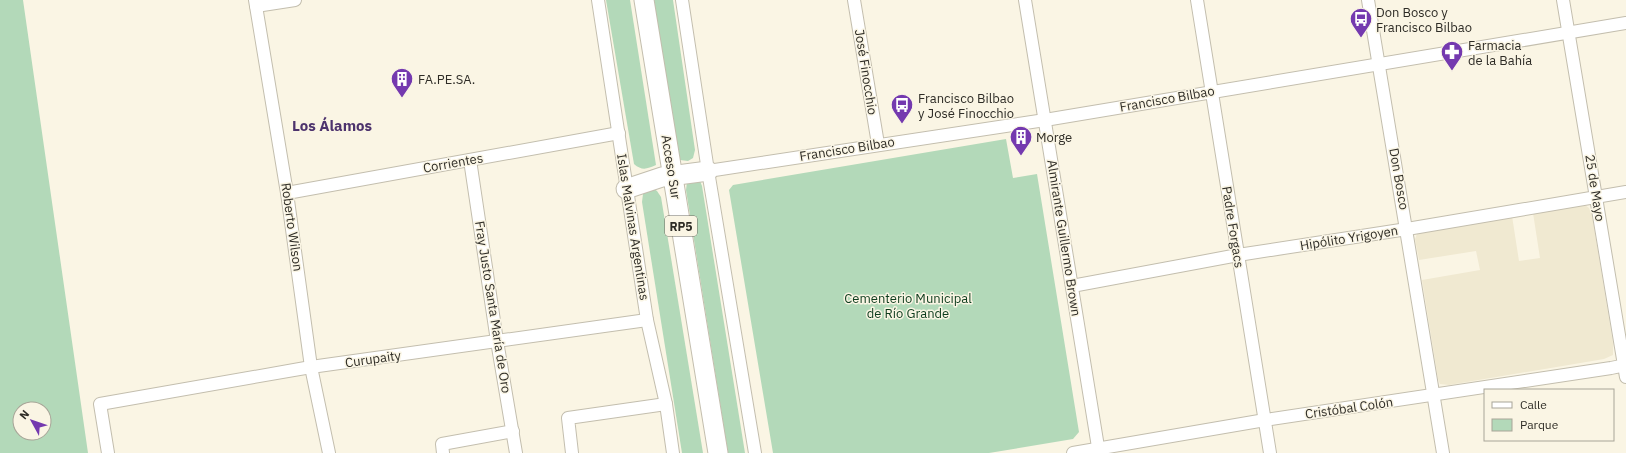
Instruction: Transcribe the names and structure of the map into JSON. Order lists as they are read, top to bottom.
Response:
{
  "streets": {
    "main road": ["Acceso Sur", "RP5"],
    "street": [
      "José Finocchio",
      "Francisco Bilbao",
      "Corrientes",
      "Don Bosco",
      "25 de Mayo",
      "Roberto Wilson",
      "Islas Malvinas Argentinas",
      "Padre Forgacs",
      "Almirante Guillermo Brown",
      "Hipólito Yrigoyen",
      "Fray Justo Santa María de Oro",
      "Curupaity",
      "Cristóbal Colón"
    ]
  },
  "crossings": [
    ["José Finocchio", "Francisco Bilbao"],
    ["Francisco Bilbao", "Don Bosco"],
    ["Francisco Bilbao", "25 de Mayo"],
    ["Francisco Bilbao", "Padre Forgacs"],
    ["Francisco Bilbao", "Almirante Guillermo Brown"],
    ["Corrientes", "Roberto Wilson"],
    ["Corrientes", "Islas Malvinas Argentinas"],
    ["Corrientes", "Fray Justo Santa María de Oro"],
    ["Don Bosco", "Hipólito Yrigoyen"],
    ["Don Bosco", "Cristóbal Colón"],
    ["25 de Mayo", "Hipólito Yrigoyen"],
    ["25 de Mayo", "Cristóbal Colón"],
    ["Roberto Wilson", "Curupaity"],
    ["Islas Malvinas Argentinas", "Curupaity"],
    ["Padre Forgacs", "Hipólito Yrigoyen"],
    ["Padre Forgacs", "Cristóbal Colón"],
    ["Almirante Guillermo Brown", "Hipólito Yrigoyen"],
    ["Almirante Guillermo Brown", "Cristóbal Colón"],
    ["Fray Justo Santa María de Oro", "Curupaity"]
  ],
  "districts": ["Los Álamos"],
  "parks": ["Cementerio Municipal de Río Grande"],
  "places": {
    "bus stop": ["Don Bosco y Francisco Bilbao", "Francisco Bilbao y José Finocchio"],
    "pharmacy": ["Farmacia de la Bahía"],
    "building": ["FA.PE.SA.", "Morge"]
  },
  "legend": ["Calle", "Parque"],
  "north": "top left"
}
